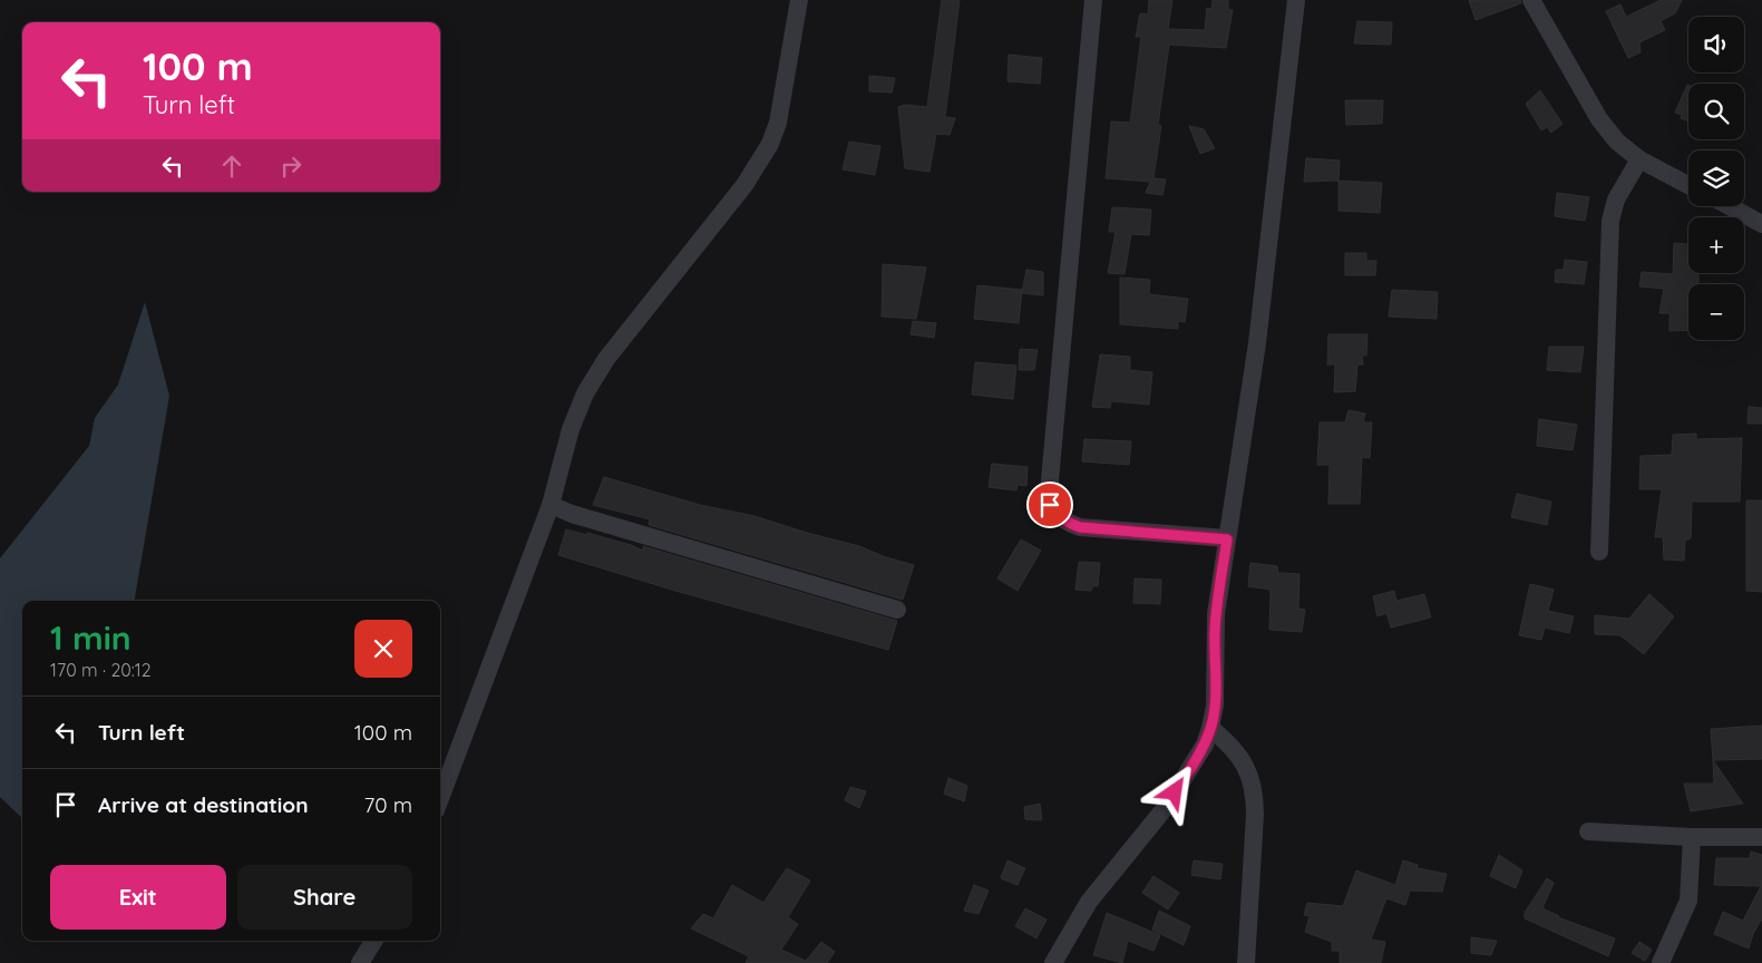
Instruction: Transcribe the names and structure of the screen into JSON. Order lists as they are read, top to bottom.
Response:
{
  "page": {
    "map_buttons": ["+", "−"],
    "turn": ["100 m", "Turn left"],
    "heading": ["1 min", "170 m · 20:12"],
    "list": [
      {
        "name": "Turn left",
        "value": "100 m"
      },
      {
        "name": "Arrive at destination",
        "value": "70 m"
      }
    ],
    "buttons": ["Exit", "Share"]
  }
}
